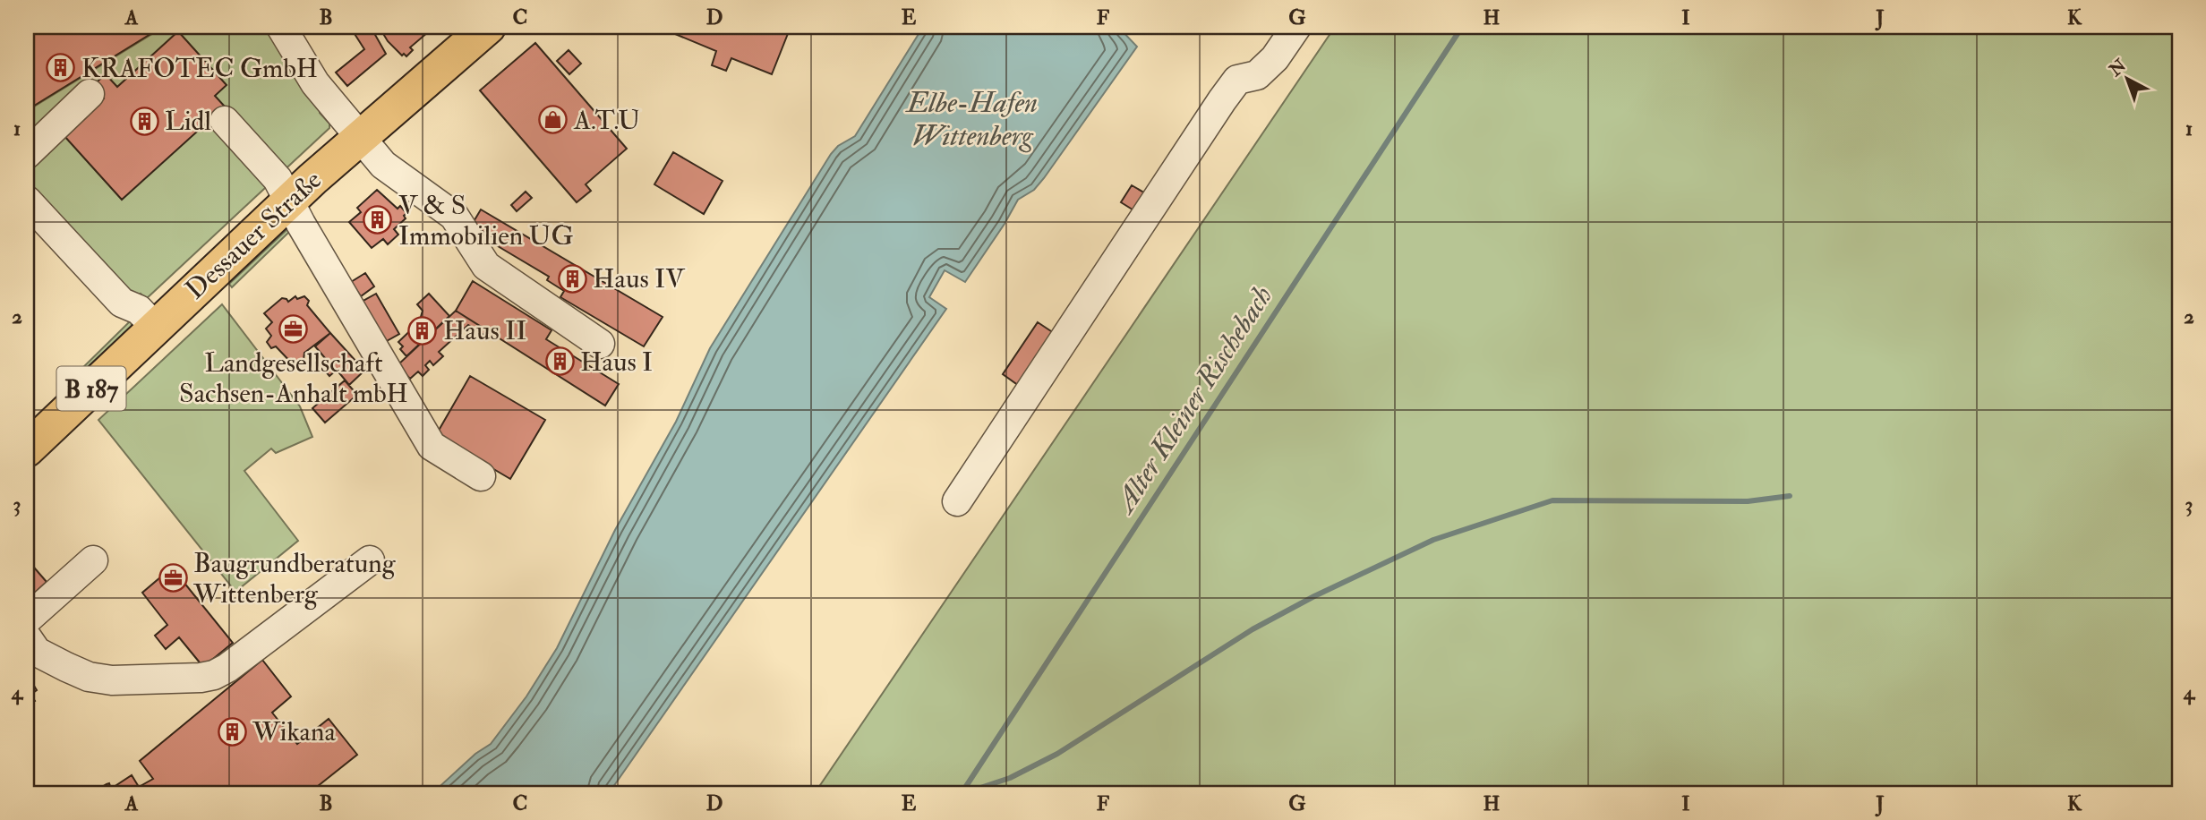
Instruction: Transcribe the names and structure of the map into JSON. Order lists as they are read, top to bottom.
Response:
{
  "streets": {
    "main road": ["Dessauer Straße", "B 187"]
  },
  "water": ["Elbe-Hafen Wittenberg", "Alter Kleiner Rischebach"],
  "places": {
    "building": [
      "KRAFOTEC GmbH",
      "Lidl",
      "V & S Immobilien UG",
      "Haus IV",
      "Haus II",
      "Haus I",
      "Wikana"
    ],
    "shop": ["A.T.U"],
    "office": ["Landgesellschaft Sachsen-Anhalt mbH", "Baugrundberatung Wittenberg"]
  },
  "north": "top left",
  "grid": {
    "columns": [
      "A",
      "B",
      "C",
      "D",
      "E",
      "F",
      "G",
      "H",
      "I",
      "J",
      "K"
    ],
    "rows": [
      "1",
      "2",
      "3",
      "4"
    ]
  }
}
